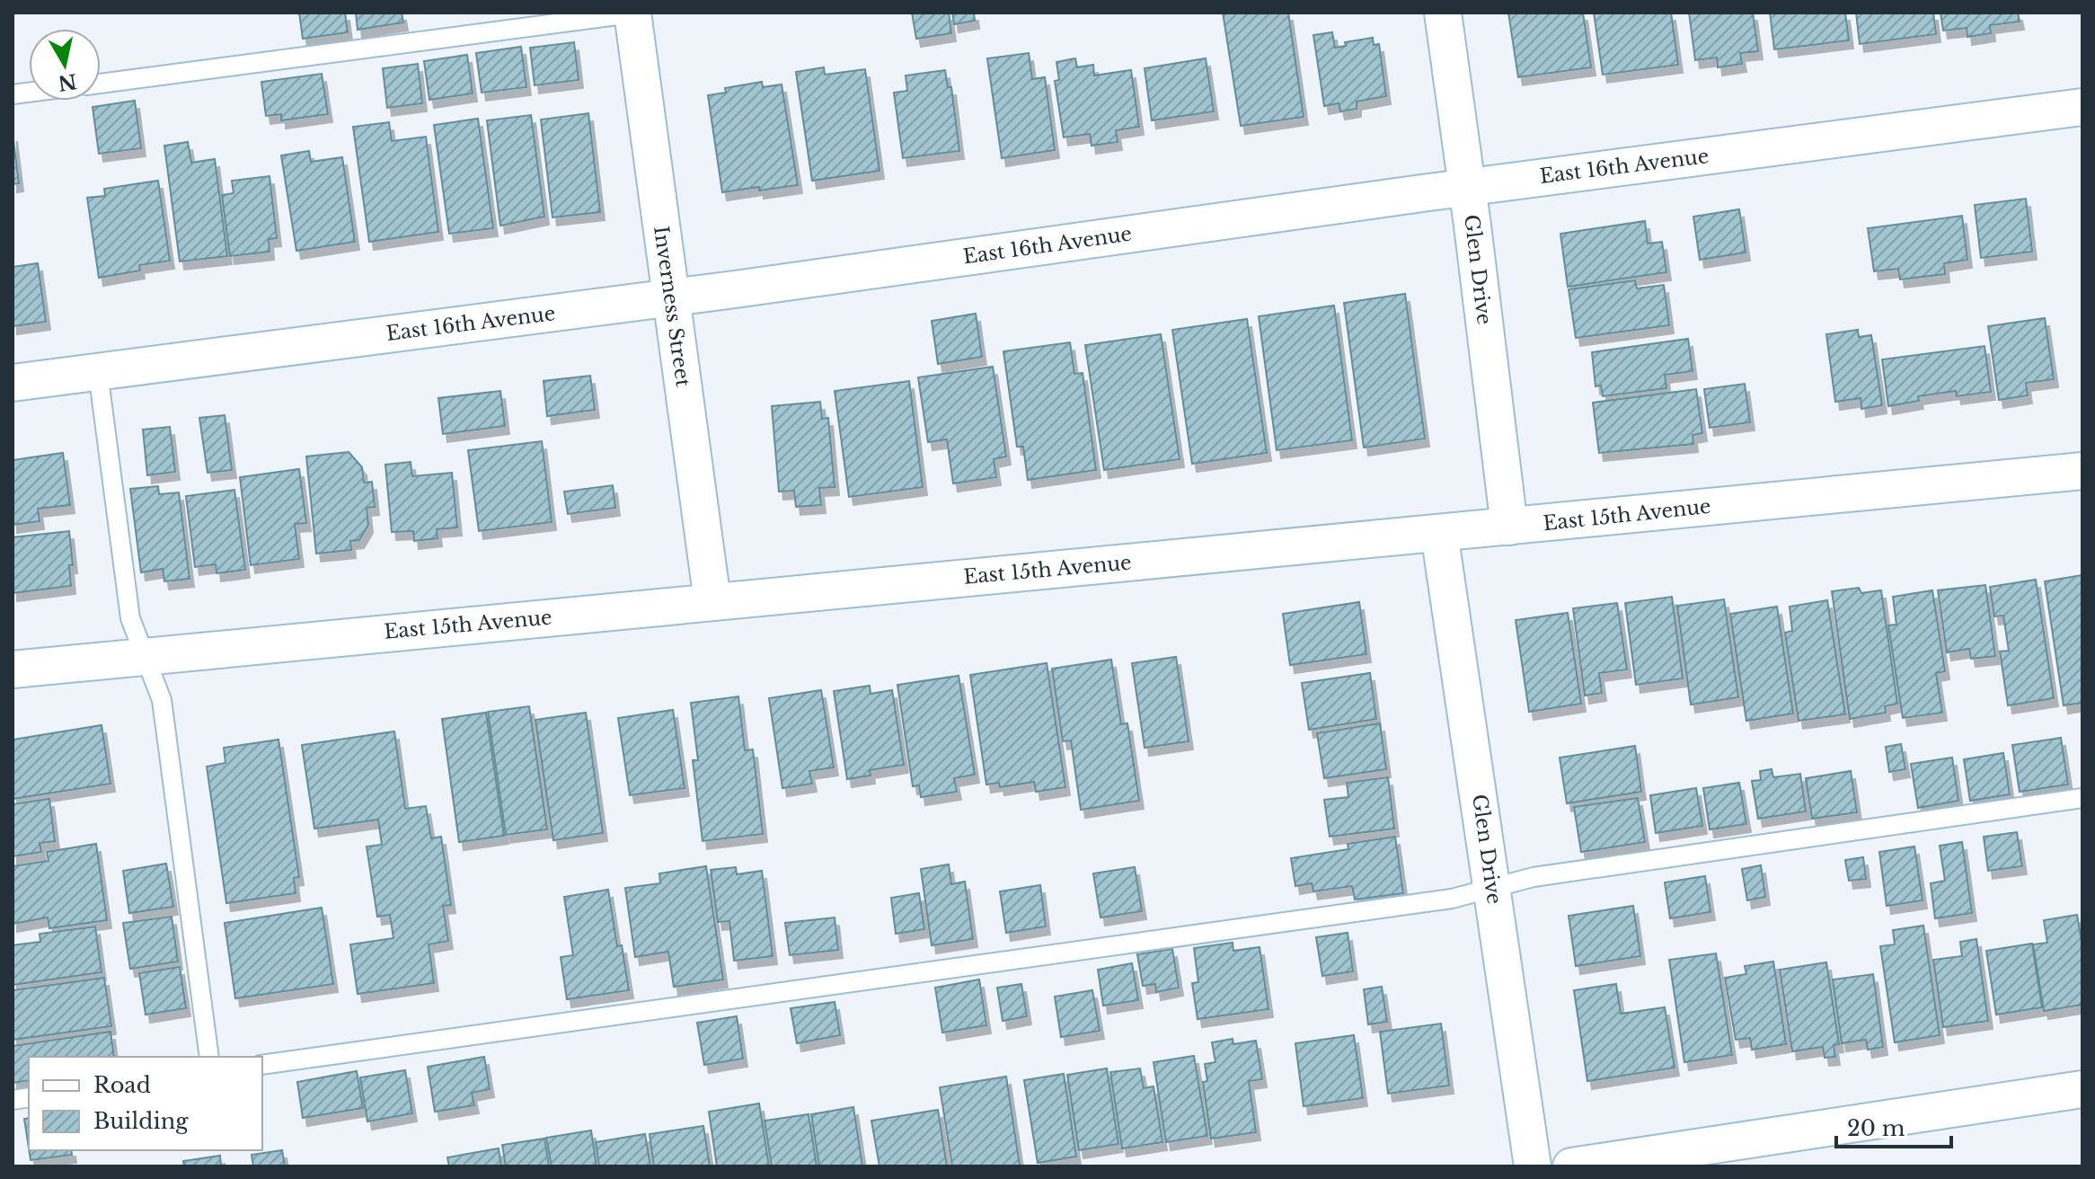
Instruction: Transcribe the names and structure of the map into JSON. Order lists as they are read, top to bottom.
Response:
{
  "streets": {
    "street": [
      "East 16th Avenue",
      "Glen Drive",
      "Inverness Street",
      "East 15th Avenue"
    ]
  },
  "crossings": [
    ["East 16th Avenue", "Glen Drive"],
    ["East 16th Avenue", "Inverness Street"],
    ["Glen Drive", "East 15th Avenue"],
    ["Inverness Street", "East 15th Avenue"]
  ],
  "legend": ["Road", "Building"],
  "scale_bar": "20 m",
  "north": "bottom"
}
